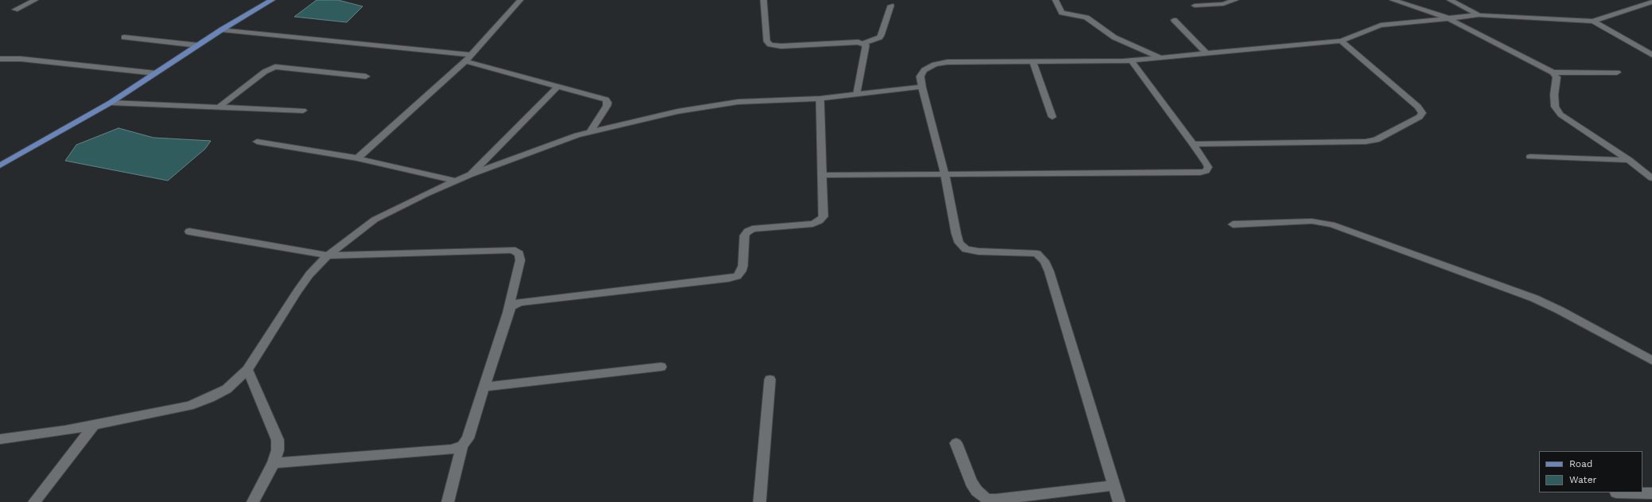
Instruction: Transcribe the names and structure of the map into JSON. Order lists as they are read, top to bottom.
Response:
{
  "legend": ["Road", "Water"]
}
